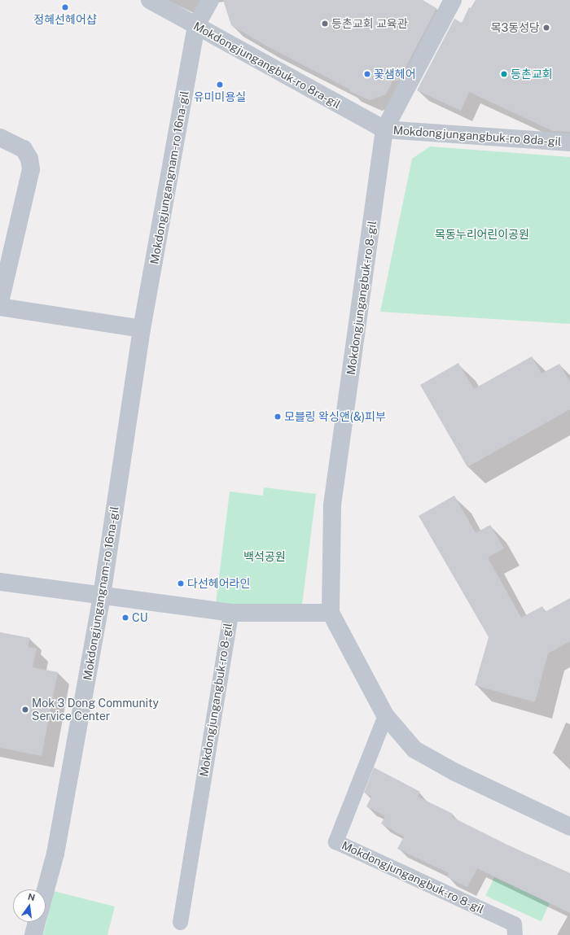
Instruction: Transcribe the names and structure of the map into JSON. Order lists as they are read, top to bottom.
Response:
{
  "streets": {
    "street": [
      "Mokdongjungangbuk-ro 8ra-gil",
      "Mokdongjungangbuk-ro 8da-gil",
      "Mokdongjungangnam-ro 16na-gil",
      "Mokdongjungangbuk-ro 8-gil"
    ]
  },
  "crossings": [
    ["Mokdongjungangbuk-ro 8ra-gil", "Mokdongjungangbuk-ro 8da-gil"],
    ["Mokdongjungangbuk-ro 8ra-gil", "Mokdongjungangnam-ro 16na-gil"],
    ["Mokdongjungangbuk-ro 8ra-gil", "Mokdongjungangbuk-ro 8-gil"],
    ["Mokdongjungangbuk-ro 8da-gil", "Mokdongjungangbuk-ro 8-gil"],
    ["Mokdongjungangnam-ro 16na-gil", "Mokdongjungangbuk-ro 8-gil"]
  ],
  "parks": ["목동누리어린이공원", "백석공원"],
  "places": [
    "정혜선헤어샵",
    "등촌교회 교육관",
    "목3동성당",
    "꽃샘헤어",
    "등촌교회",
    "유미미용실",
    "모블링 왁싱앤(&)피부",
    "다선헤어라인",
    "CU",
    "Mok 3 Dong Community Service Center"
  ],
  "north": "top"
}
